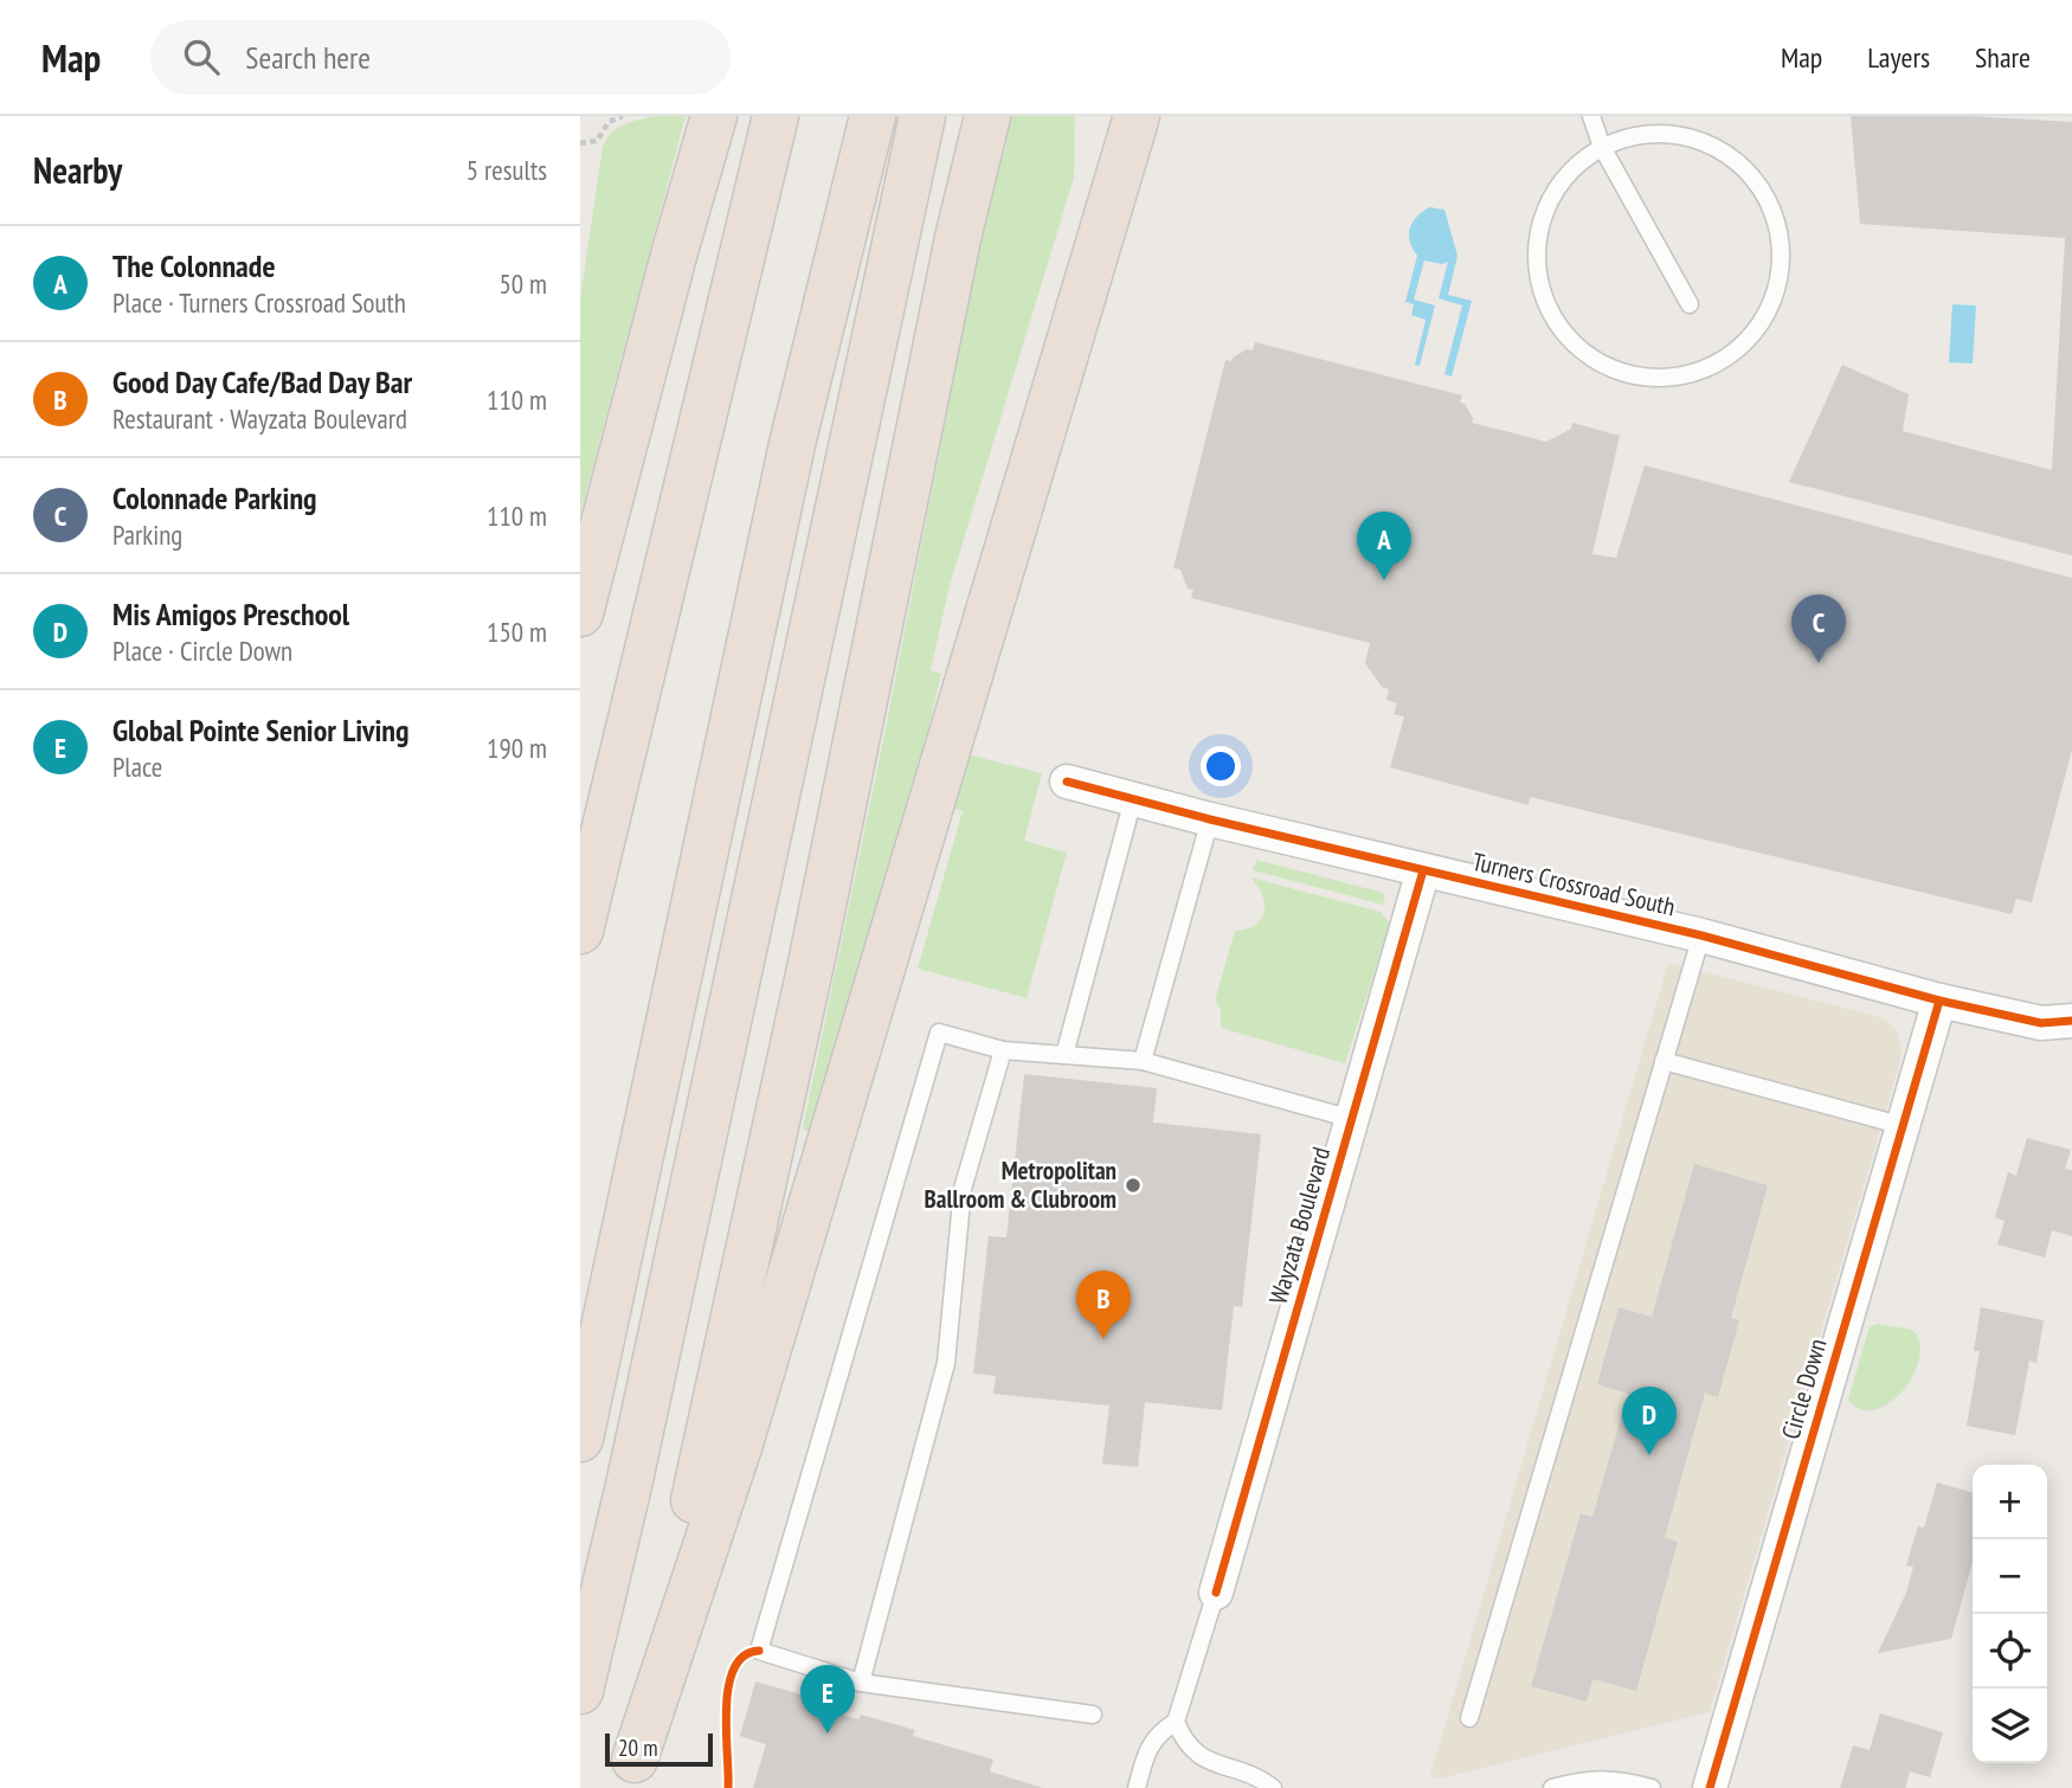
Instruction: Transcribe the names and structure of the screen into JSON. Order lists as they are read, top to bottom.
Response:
{
  "streets": {
    "street": ["Turners Crossroad South", "Wayzata Boulevard", "Circle Down"]
  },
  "crossings": [
    ["Turners Crossroad South", "Wayzata Boulevard"],
    ["Turners Crossroad South", "Circle Down"]
  ],
  "places": ["Metropolitan Ballroom & Clubroom"],
  "scale_bar": "20 m",
  "page": {
    "header": "Map",
    "search": "Search here",
    "nav": ["Map", "Layers", "Share"],
    "heading": ["Nearby", "5 results"],
    "list": [
      {
        "mark": "A",
        "name": "The Colonnade",
        "note": "Place · Turners Crossroad South",
        "value": "50 m"
      },
      {
        "mark": "B",
        "name": "Good Day Cafe/Bad Day Bar",
        "note": "Restaurant · Wayzata Boulevard",
        "value": "110 m"
      },
      {
        "mark": "C",
        "name": "Colonnade Parking",
        "note": "Parking",
        "value": "110 m"
      },
      {
        "mark": "D",
        "name": "Mis Amigos Preschool",
        "note": "Place · Circle Down",
        "value": "150 m"
      },
      {
        "mark": "E",
        "name": "Global Pointe Senior Living",
        "note": "Place",
        "value": "190 m"
      }
    ],
    "pins": [
      "A",
      "C",
      "B",
      "D",
      "E"
    ],
    "map_buttons": ["+", "−"],
    "scale": "20 m"
  }
}
